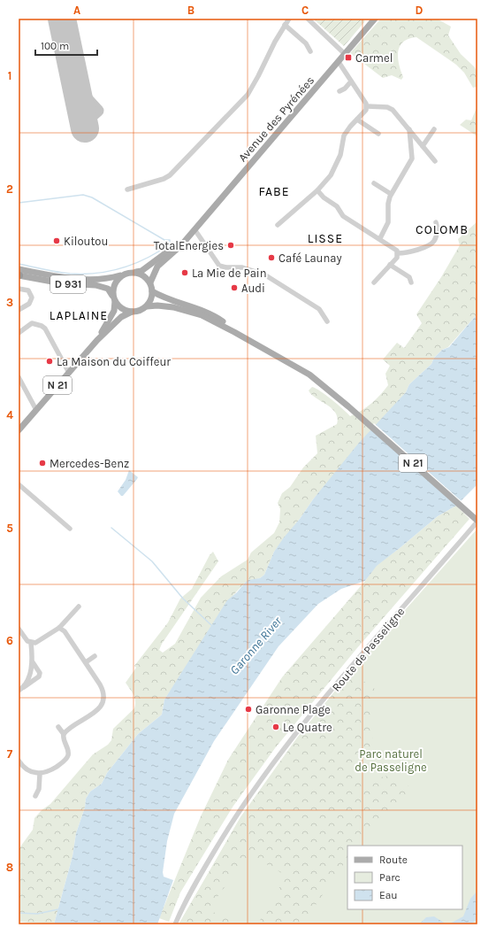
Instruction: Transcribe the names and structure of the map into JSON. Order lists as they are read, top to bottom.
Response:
{
  "streets": {
    "main road": ["Avenue des Pyrénées", "D 931", "N 21"],
    "street": ["Route de Passeligne"]
  },
  "crossings": [
    ["Avenue des Pyrénées", "D 931"],
    ["Avenue des Pyrénées", "N 21"],
    ["D 931", "N 21"],
    ["N 21", "Route de Passeligne"]
  ],
  "districts": [
    "FABE",
    "COLOMB",
    "LISSE",
    "LAPLAINE"
  ],
  "water": ["Garonne River"],
  "parks": ["Parc naturel de Passeligne"],
  "places": {
    "transit": ["Carmel"],
    "other": [
      "Kiloutou",
      "TotalEnergies",
      "Café Launay",
      "La Mie de Pain",
      "Audi",
      "La Maison du Coiffeur",
      "Mercedes-Benz",
      "Garonne Plage",
      "Le Quatre"
    ]
  },
  "legend": ["Route", "Parc", "Eau"],
  "scale_bar": "100 m",
  "grid": {
    "columns": [
      "A",
      "B",
      "C",
      "D"
    ],
    "rows": [
      "1",
      "2",
      "3",
      "4",
      "5",
      "6",
      "7",
      "8"
    ]
  }
}
